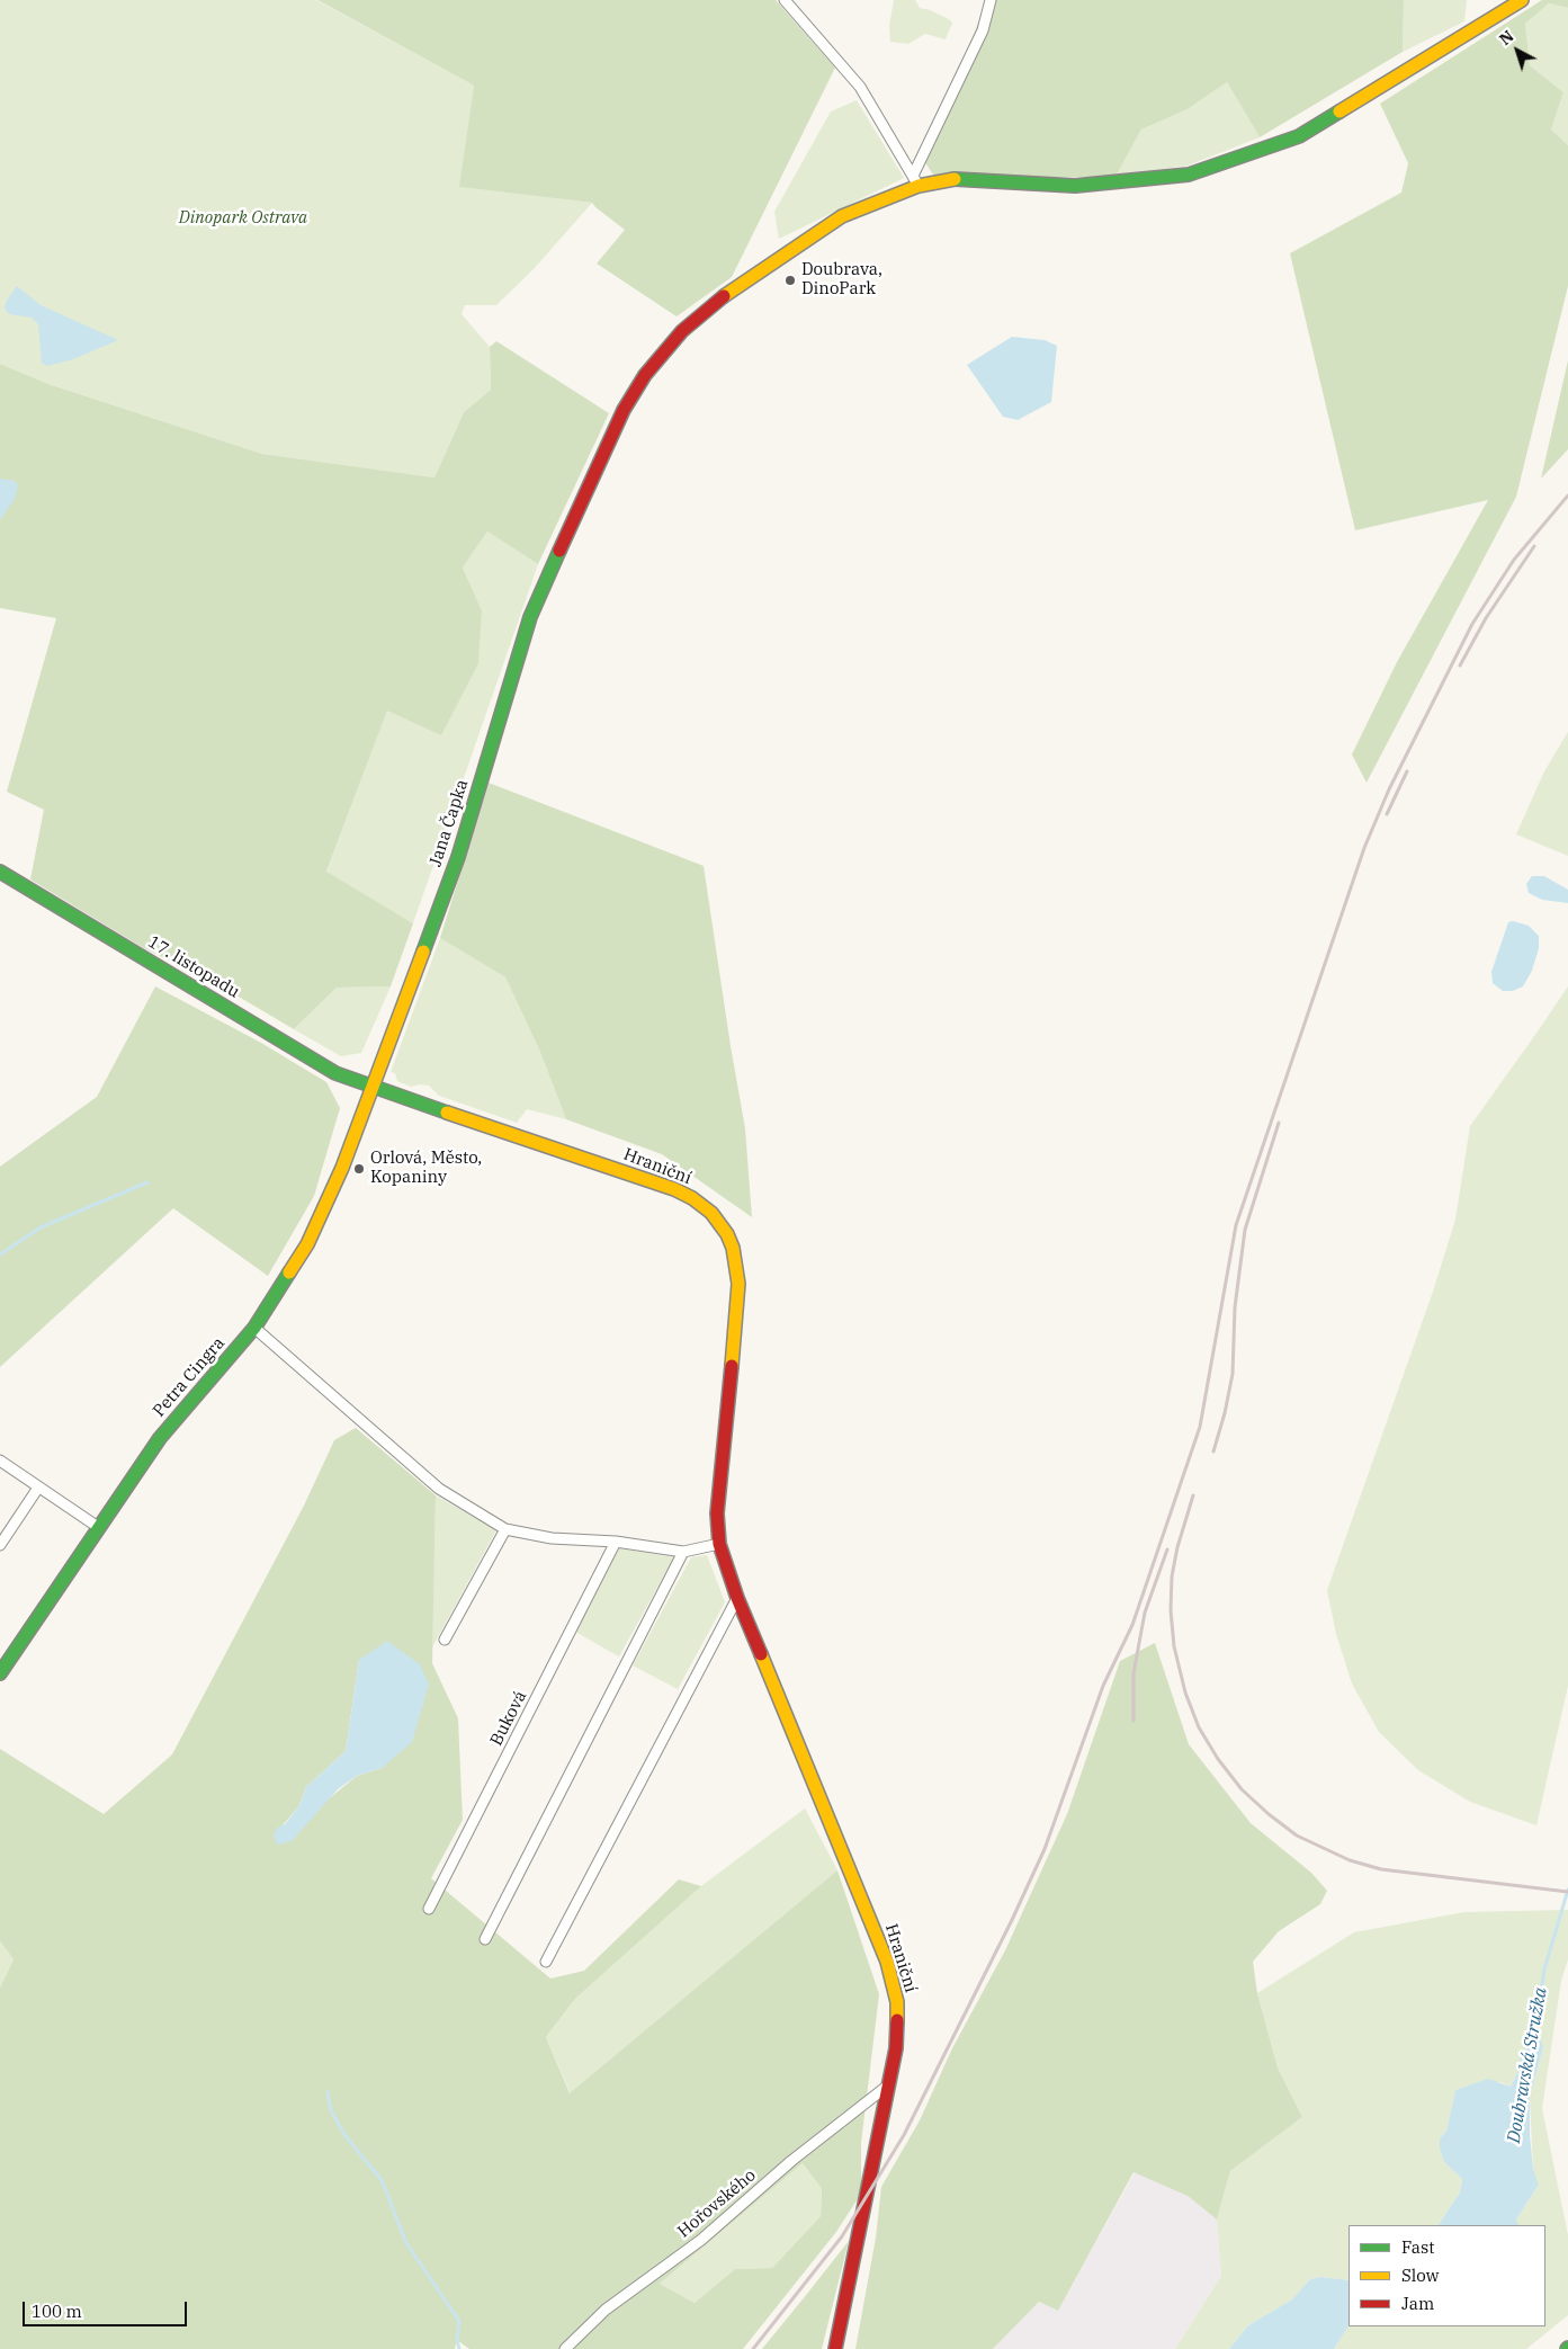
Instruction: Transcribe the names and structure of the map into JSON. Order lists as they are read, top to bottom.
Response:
{
  "streets": {
    "street": [
      "Jana Čapka",
      "17. listopadu",
      "Hraniční",
      "Petra Cingra",
      "Buková",
      "Hořovského"
    ]
  },
  "crossings": [
    ["Jana Čapka", "17. listopadu"],
    ["Jana Čapka", "Hraniční"],
    ["Jana Čapka", "Petra Cingra"],
    ["17. listopadu", "Hraniční"],
    ["17. listopadu", "Petra Cingra"],
    ["Hraniční", "Petra Cingra"],
    ["Hraniční", "Hořovského"]
  ],
  "water": ["Doubravská Stružka"],
  "parks": ["Dinopark Ostrava"],
  "places": ["Doubrava, DinoPark", "Orlová, Město, Kopaniny"],
  "legend": ["Fast", "Slow", "Jam"],
  "scale_bar": "100 m",
  "north": "top left"
}
